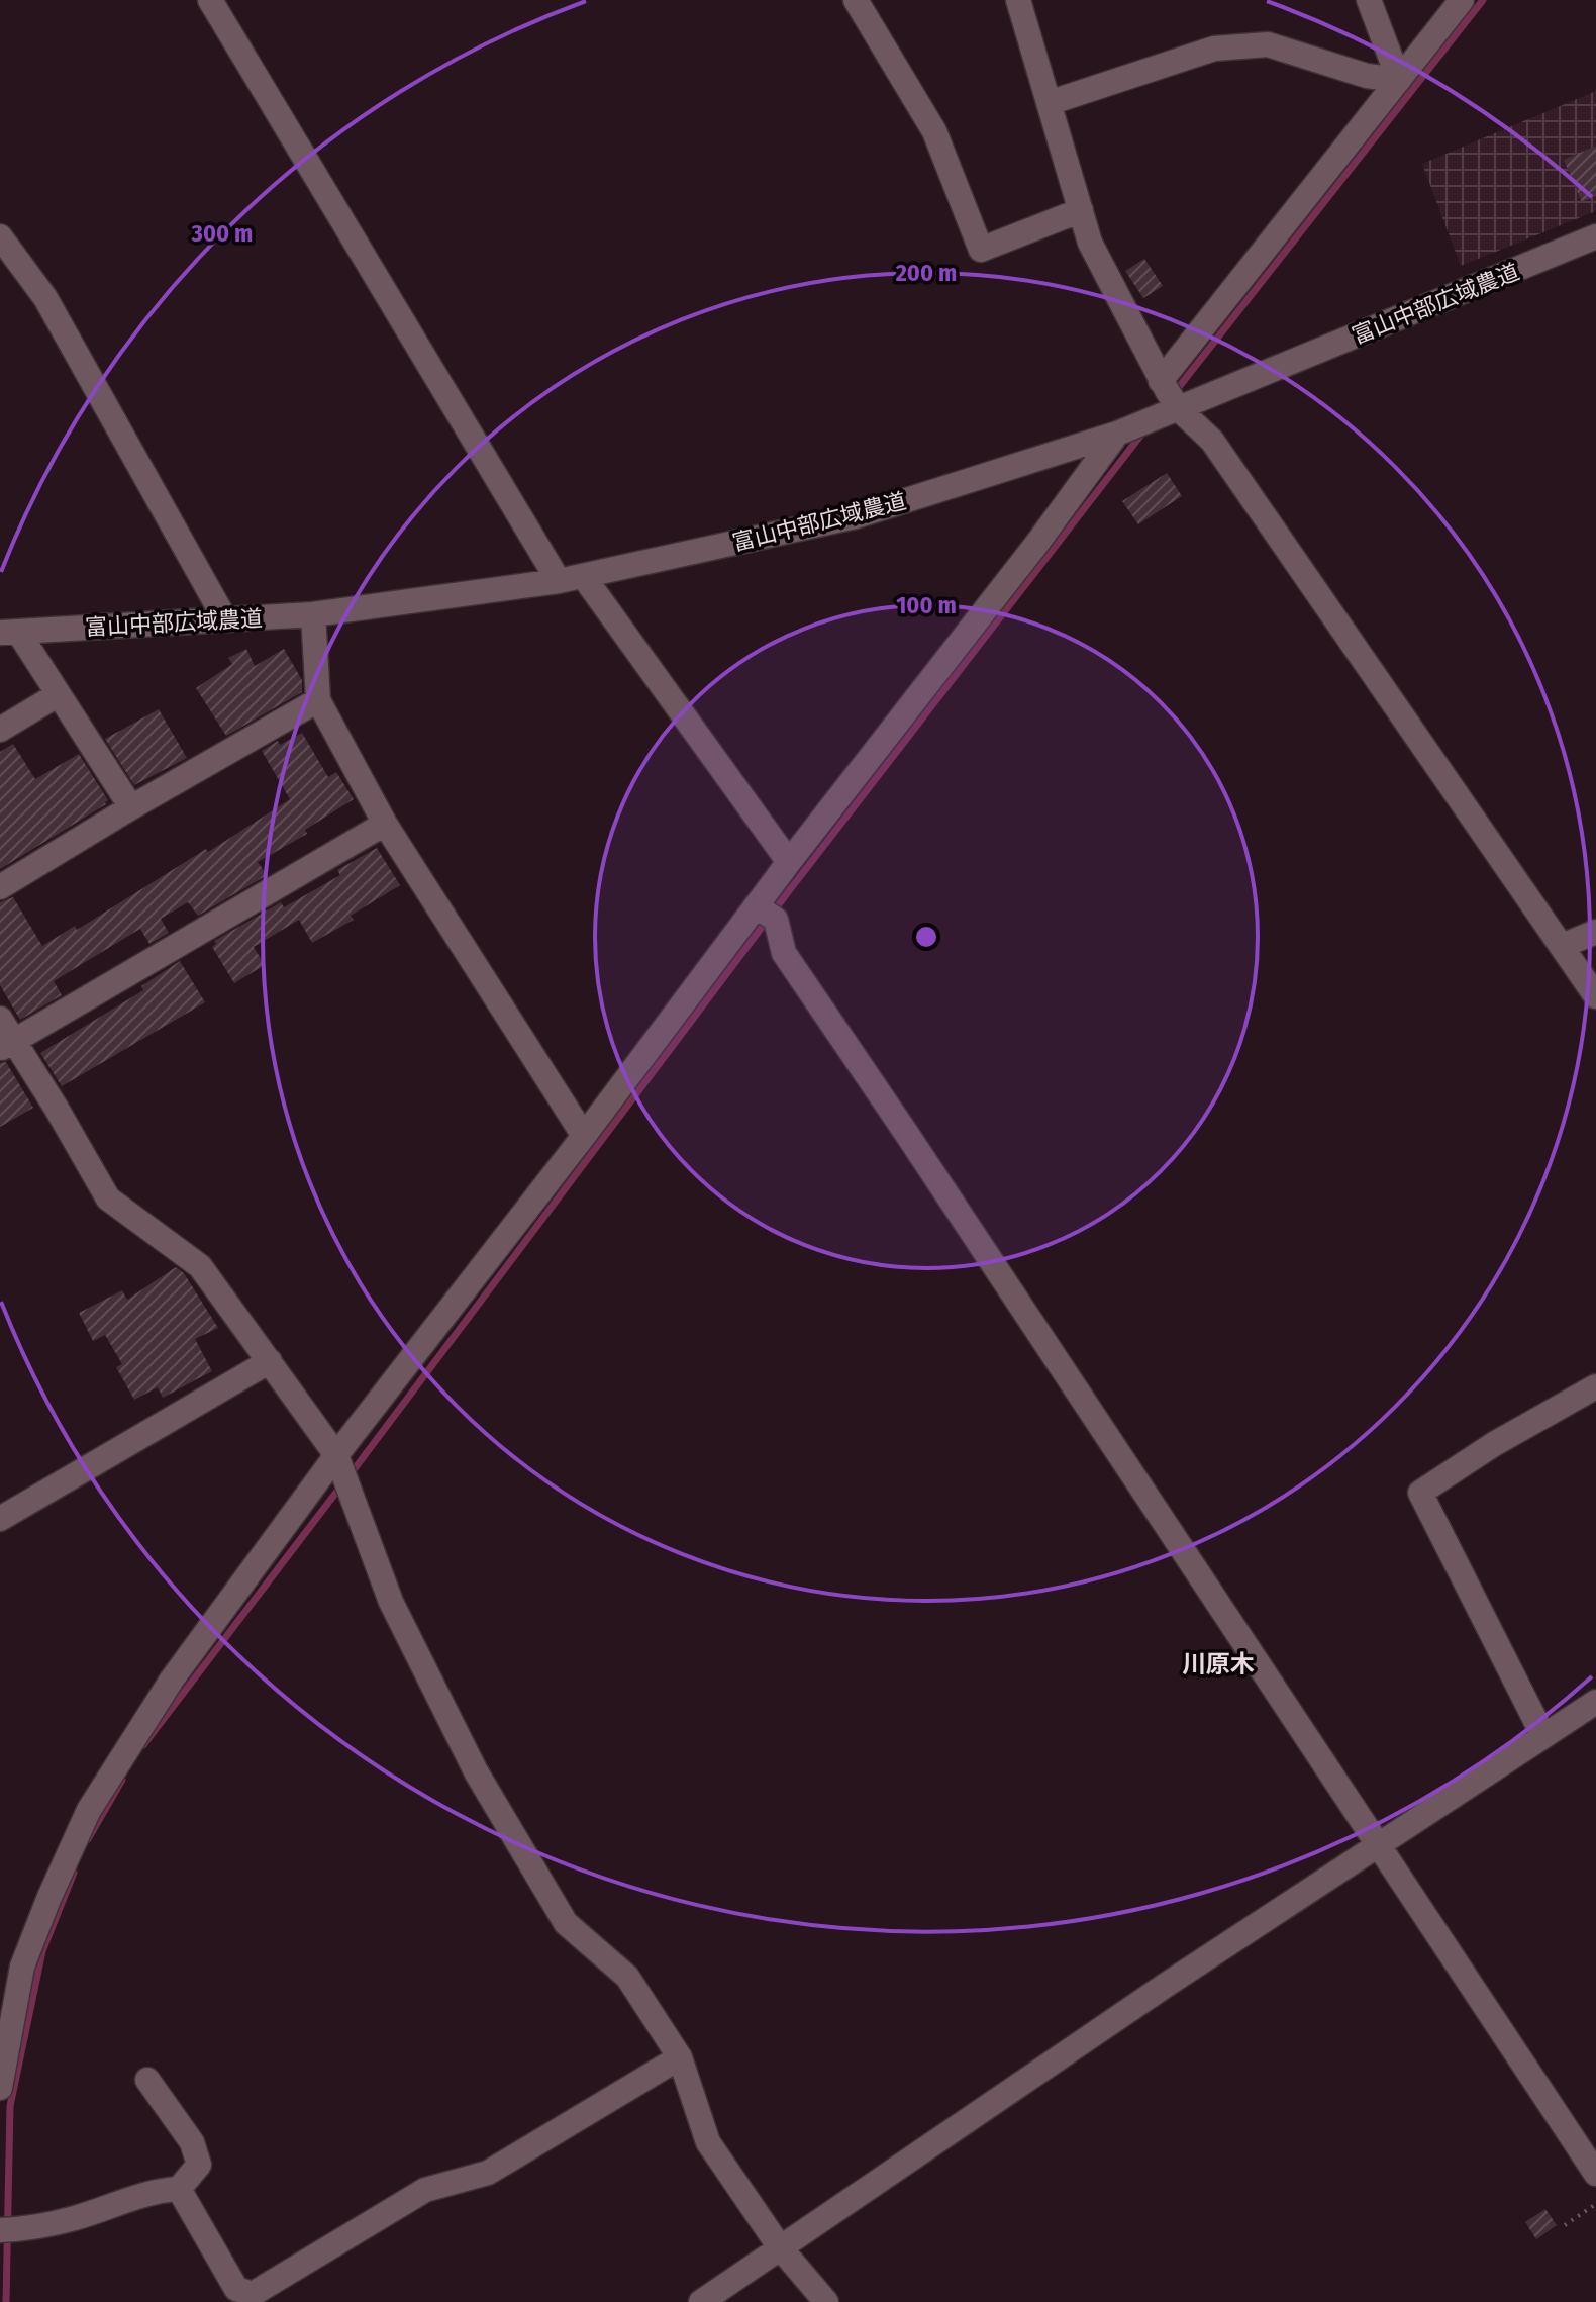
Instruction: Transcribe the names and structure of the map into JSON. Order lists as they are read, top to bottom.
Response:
{
  "streets": {
    "street": ["富山中部広域農道"]
  },
  "districts": ["川原木"],
  "rings": ["300 m", "200 m", "100 m"]
}
